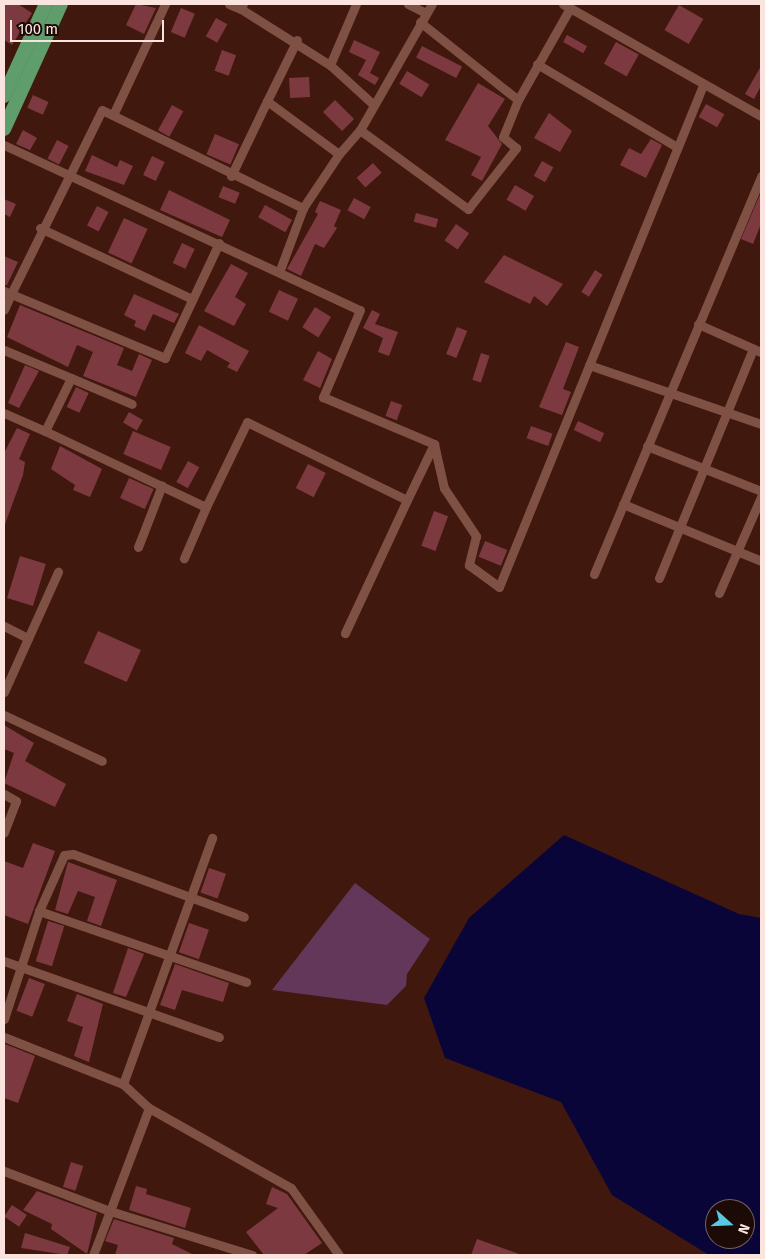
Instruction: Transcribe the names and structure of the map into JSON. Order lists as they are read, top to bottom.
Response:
{
  "scale_bar": "100 m",
  "north": "right"
}
